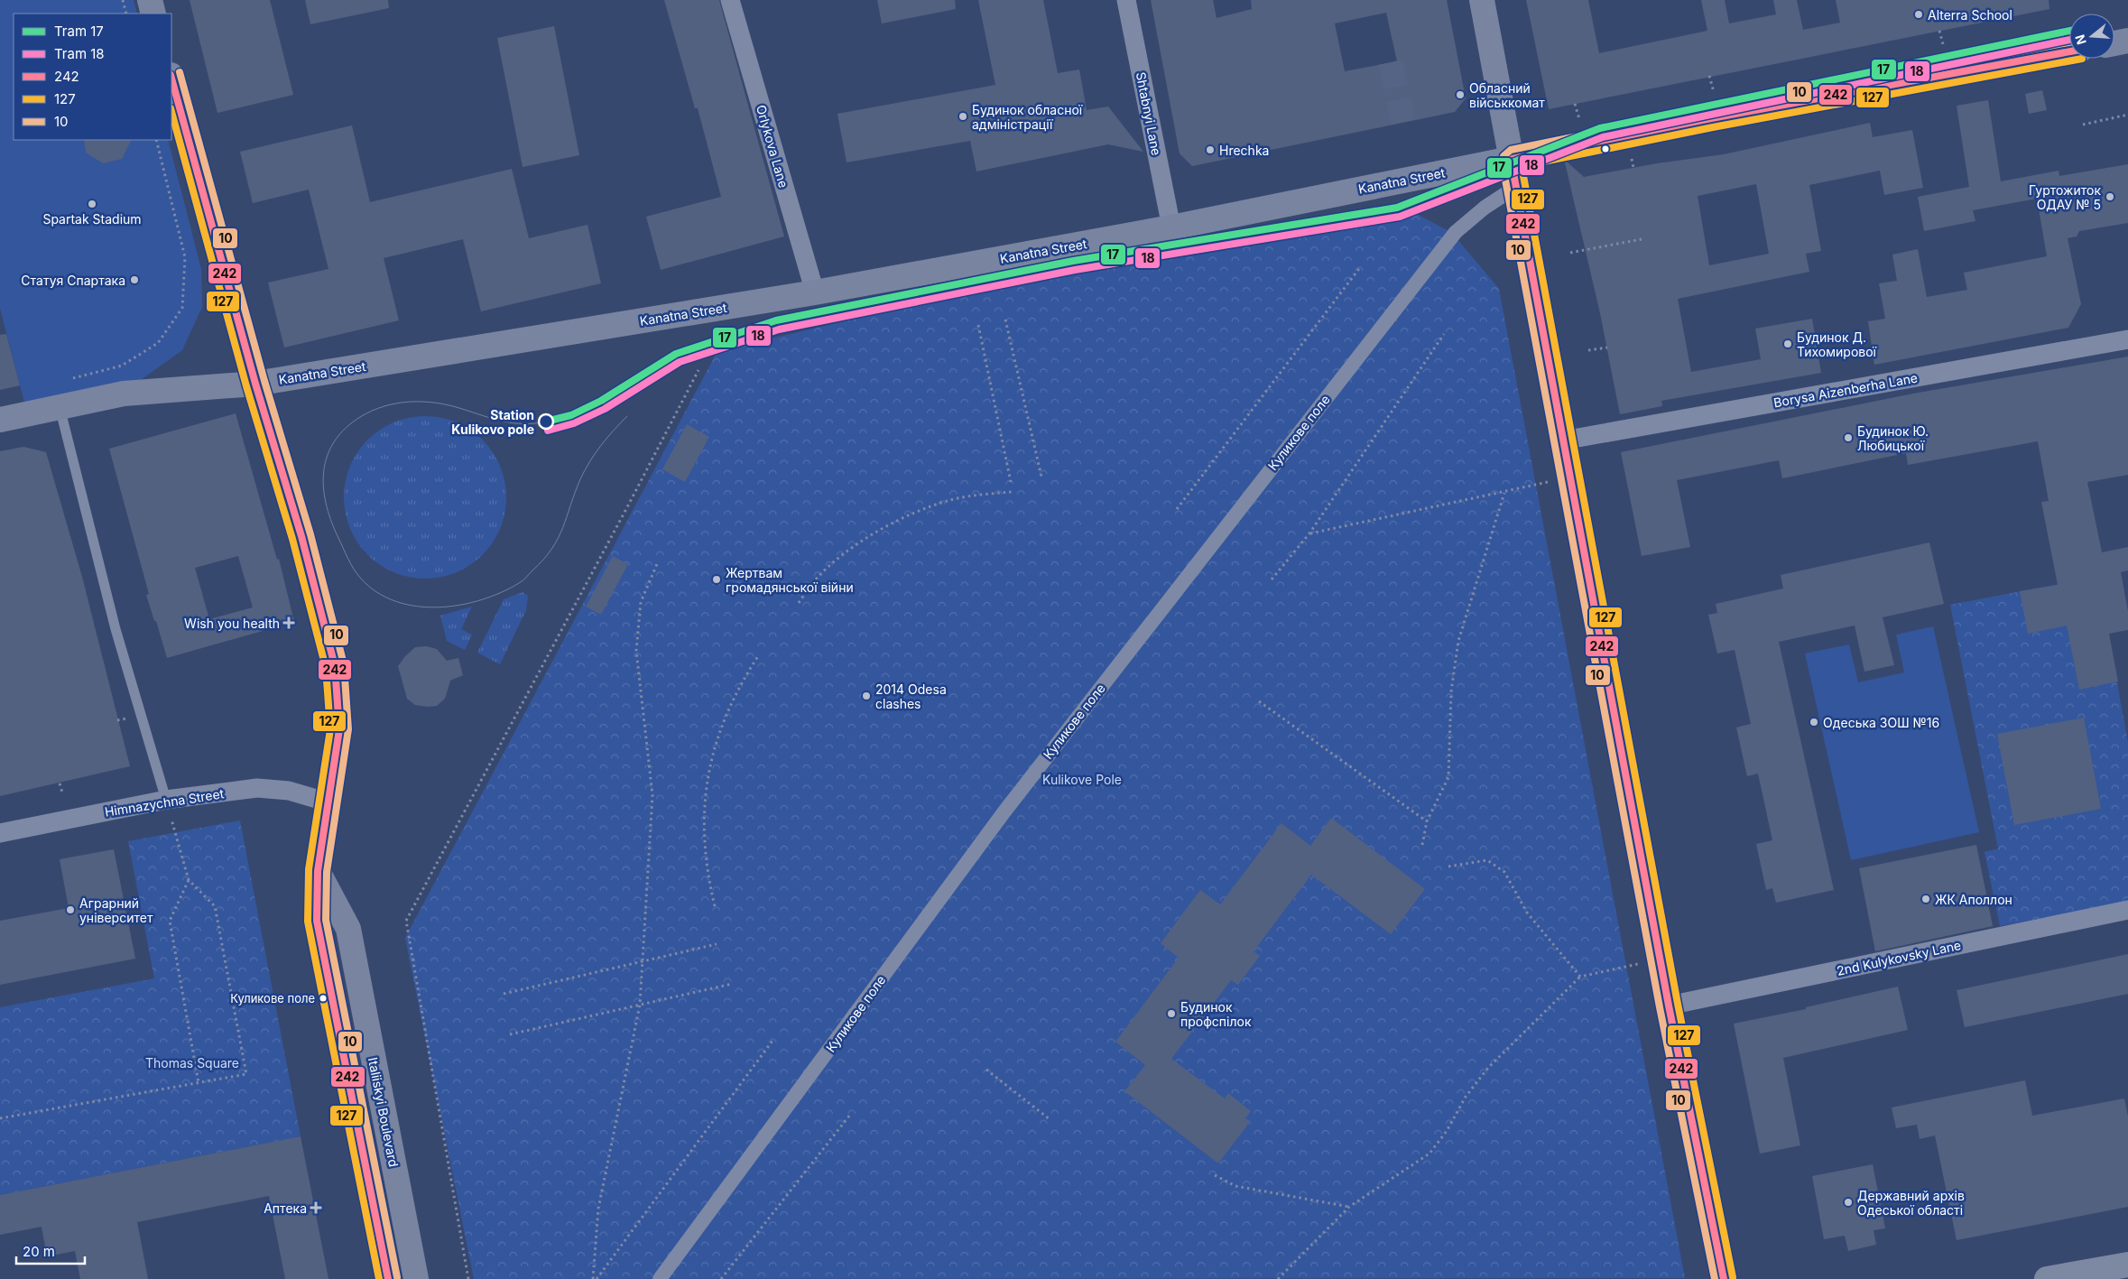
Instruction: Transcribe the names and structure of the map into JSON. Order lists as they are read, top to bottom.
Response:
{
  "streets": {
    "main road": ["Kanatna Street", "Italiiskyi Boulevard"],
    "street": [
      "Shtabnyi Lane",
      "Orlykova Lane",
      "Borysa Aizenberha Lane",
      "Куликове поле",
      "Himnazychna Street",
      "2nd Kulykovsky Lane"
    ]
  },
  "crossings": [
    ["Shtabnyi Lane", "Kanatna Street"],
    ["Orlykova Lane", "Kanatna Street"]
  ],
  "parks": ["Kulikove Pole", "Thomas Square"],
  "places": {
    "other": [
      "Alterra School",
      "Обласний військкомат",
      "Будинок обласної адміністрації",
      "Hrechka",
      "Гуртожиток ОДАУ № 5",
      "Spartak Stadium",
      "Статуя Спартака",
      "Будинок Д. Тихомирової",
      "Station Kulikovo pole",
      "Будинок Ю. Любицької",
      "Жертвам громадянської війни",
      "2014 Odesa clashes",
      "Одеська ЗОШ №16",
      "ЖК Аполлон",
      "Аграрний університет",
      "Куликове поле",
      "Будинок профспілок",
      "Державний архів Одеської області"
    ],
    "health": ["Wish you health", "Аптека"]
  },
  "lines": [
    "tram line 17",
    "tram line 18",
    "transit line 10",
    "transit line 242",
    "transit line 127"
  ],
  "legend": [
    "Tram 17",
    "Tram 18",
    "242",
    "127",
    "10"
  ],
  "scale_bar": "20 m",
  "north": "left"
}
